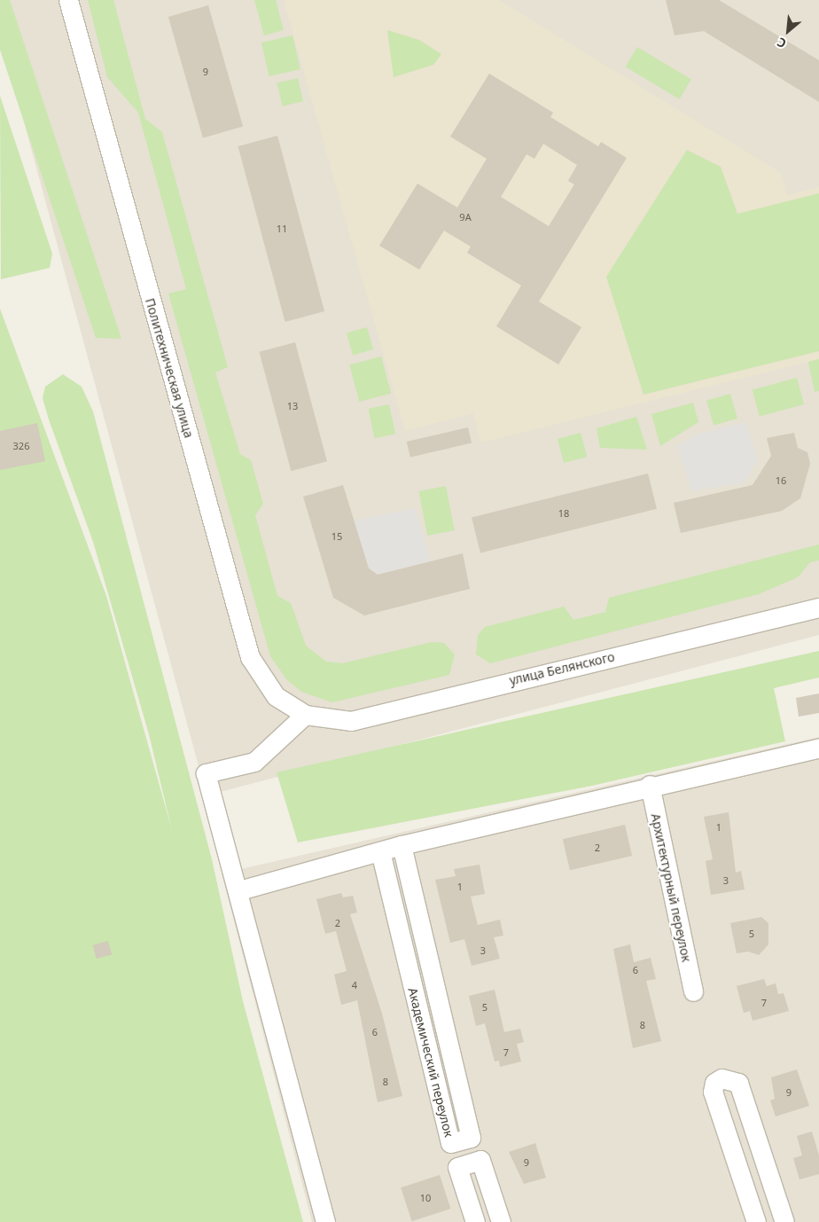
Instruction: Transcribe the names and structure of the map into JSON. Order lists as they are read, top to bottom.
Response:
{
  "streets": {
    "street": [
      "Политехническая улица",
      "улица Белянского",
      "Архитектурный переулок",
      "Академический переулок"
    ]
  },
  "crossings": [
    ["Политехническая улица", "улица Белянского"]
  ],
  "house_numbers": [
    "9",
    "9А",
    "11",
    "13",
    "326",
    "16",
    "18",
    "15",
    "1",
    "2",
    "3",
    "1",
    "2",
    "5",
    "3",
    "6",
    "4",
    "7",
    "5",
    "8",
    "6",
    "7",
    "8",
    "9",
    "9",
    "10"
  ],
  "north": "bottom left"
}
